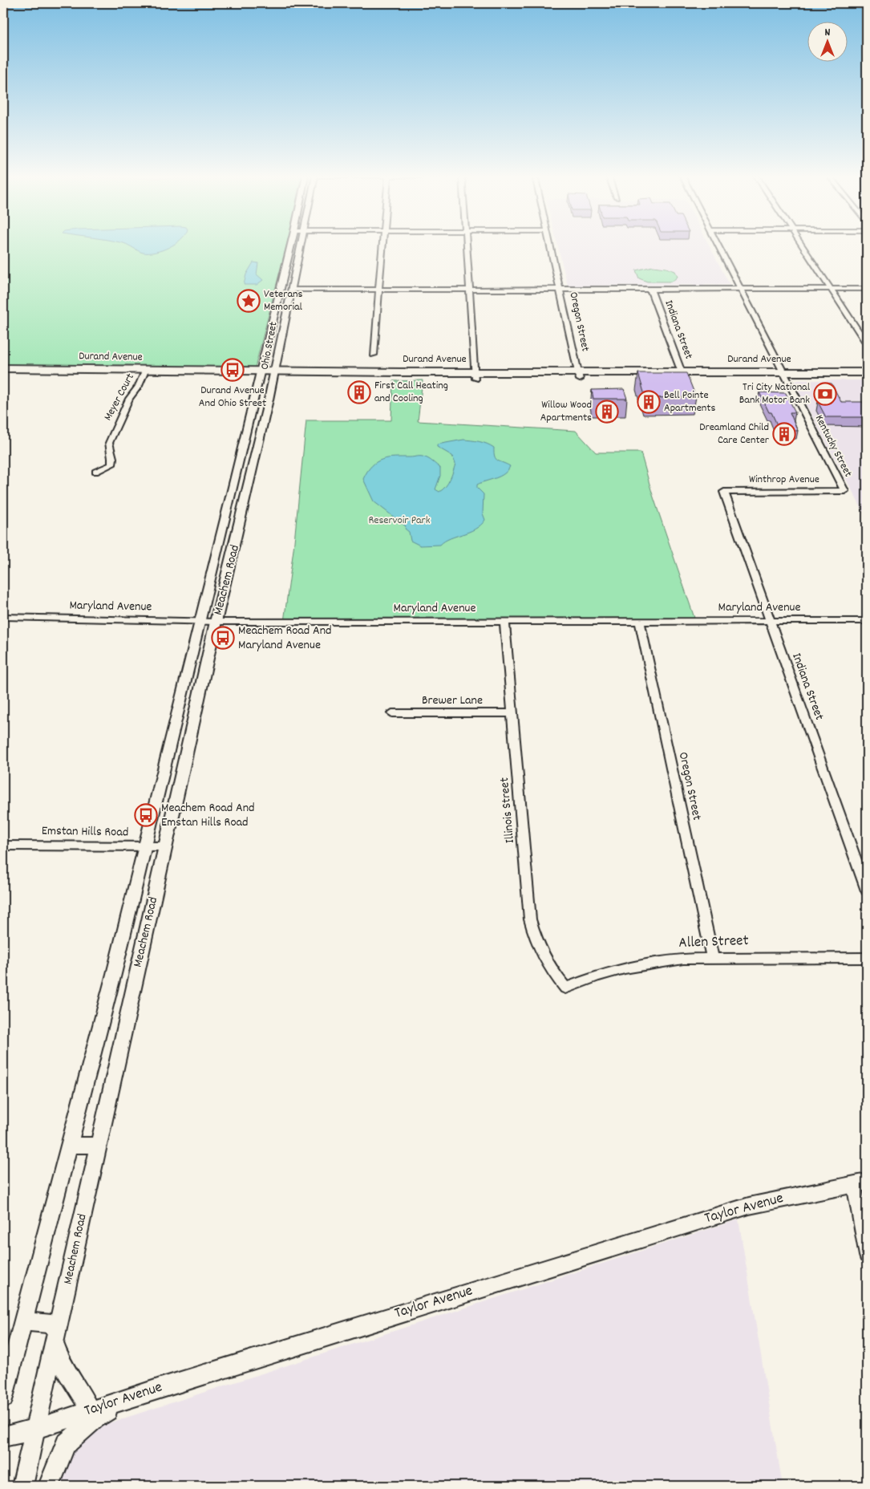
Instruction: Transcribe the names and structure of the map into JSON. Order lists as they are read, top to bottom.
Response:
{
  "streets": {
    "main road": ["Durand Avenue"],
    "street": [
      "Oregon Street",
      "Indiana Street",
      "Ohio Street",
      "Meyer Court",
      "Kentucky Street",
      "Winthrop Avenue",
      "Meachem Road",
      "Maryland Avenue",
      "Brewer Lane",
      "Illinois Street",
      "Emstan Hills Road",
      "Allen Street",
      "Taylor Avenue"
    ]
  },
  "crossings": [
    ["Oregon Street", "Durand Avenue"],
    ["Oregon Street", "Maryland Avenue"],
    ["Oregon Street", "Allen Street"],
    ["Indiana Street", "Durand Avenue"],
    ["Indiana Street", "Winthrop Avenue"],
    ["Indiana Street", "Maryland Avenue"],
    ["Ohio Street", "Durand Avenue"],
    ["Ohio Street", "Meachem Road"],
    ["Durand Avenue", "Meyer Court"],
    ["Durand Avenue", "Kentucky Street"],
    ["Durand Avenue", "Meachem Road"],
    ["Kentucky Street", "Winthrop Avenue"],
    ["Meachem Road", "Maryland Avenue"],
    ["Meachem Road", "Emstan Hills Road"],
    ["Meachem Road", "Taylor Avenue"],
    ["Maryland Avenue", "Illinois Street"],
    ["Brewer Lane", "Illinois Street"],
    ["Illinois Street", "Allen Street"]
  ],
  "parks": ["Reservoir Park"],
  "places": {
    "place": ["Veterans Memorial"],
    "bus stop": ["Durand Avenue And Ohio Street", "Meachem Road And Maryland Avenue", "Meachem Road And Emstan Hills Road"],
    "building": [
      "First Call Heating and Cooling",
      "Bell Pointe Apartments",
      "Willow Wood Apartments",
      "Dreamland Child Care Center"
    ],
    "bank": ["Tri City National Bank Motor Bank"]
  },
  "north": "top"
}
